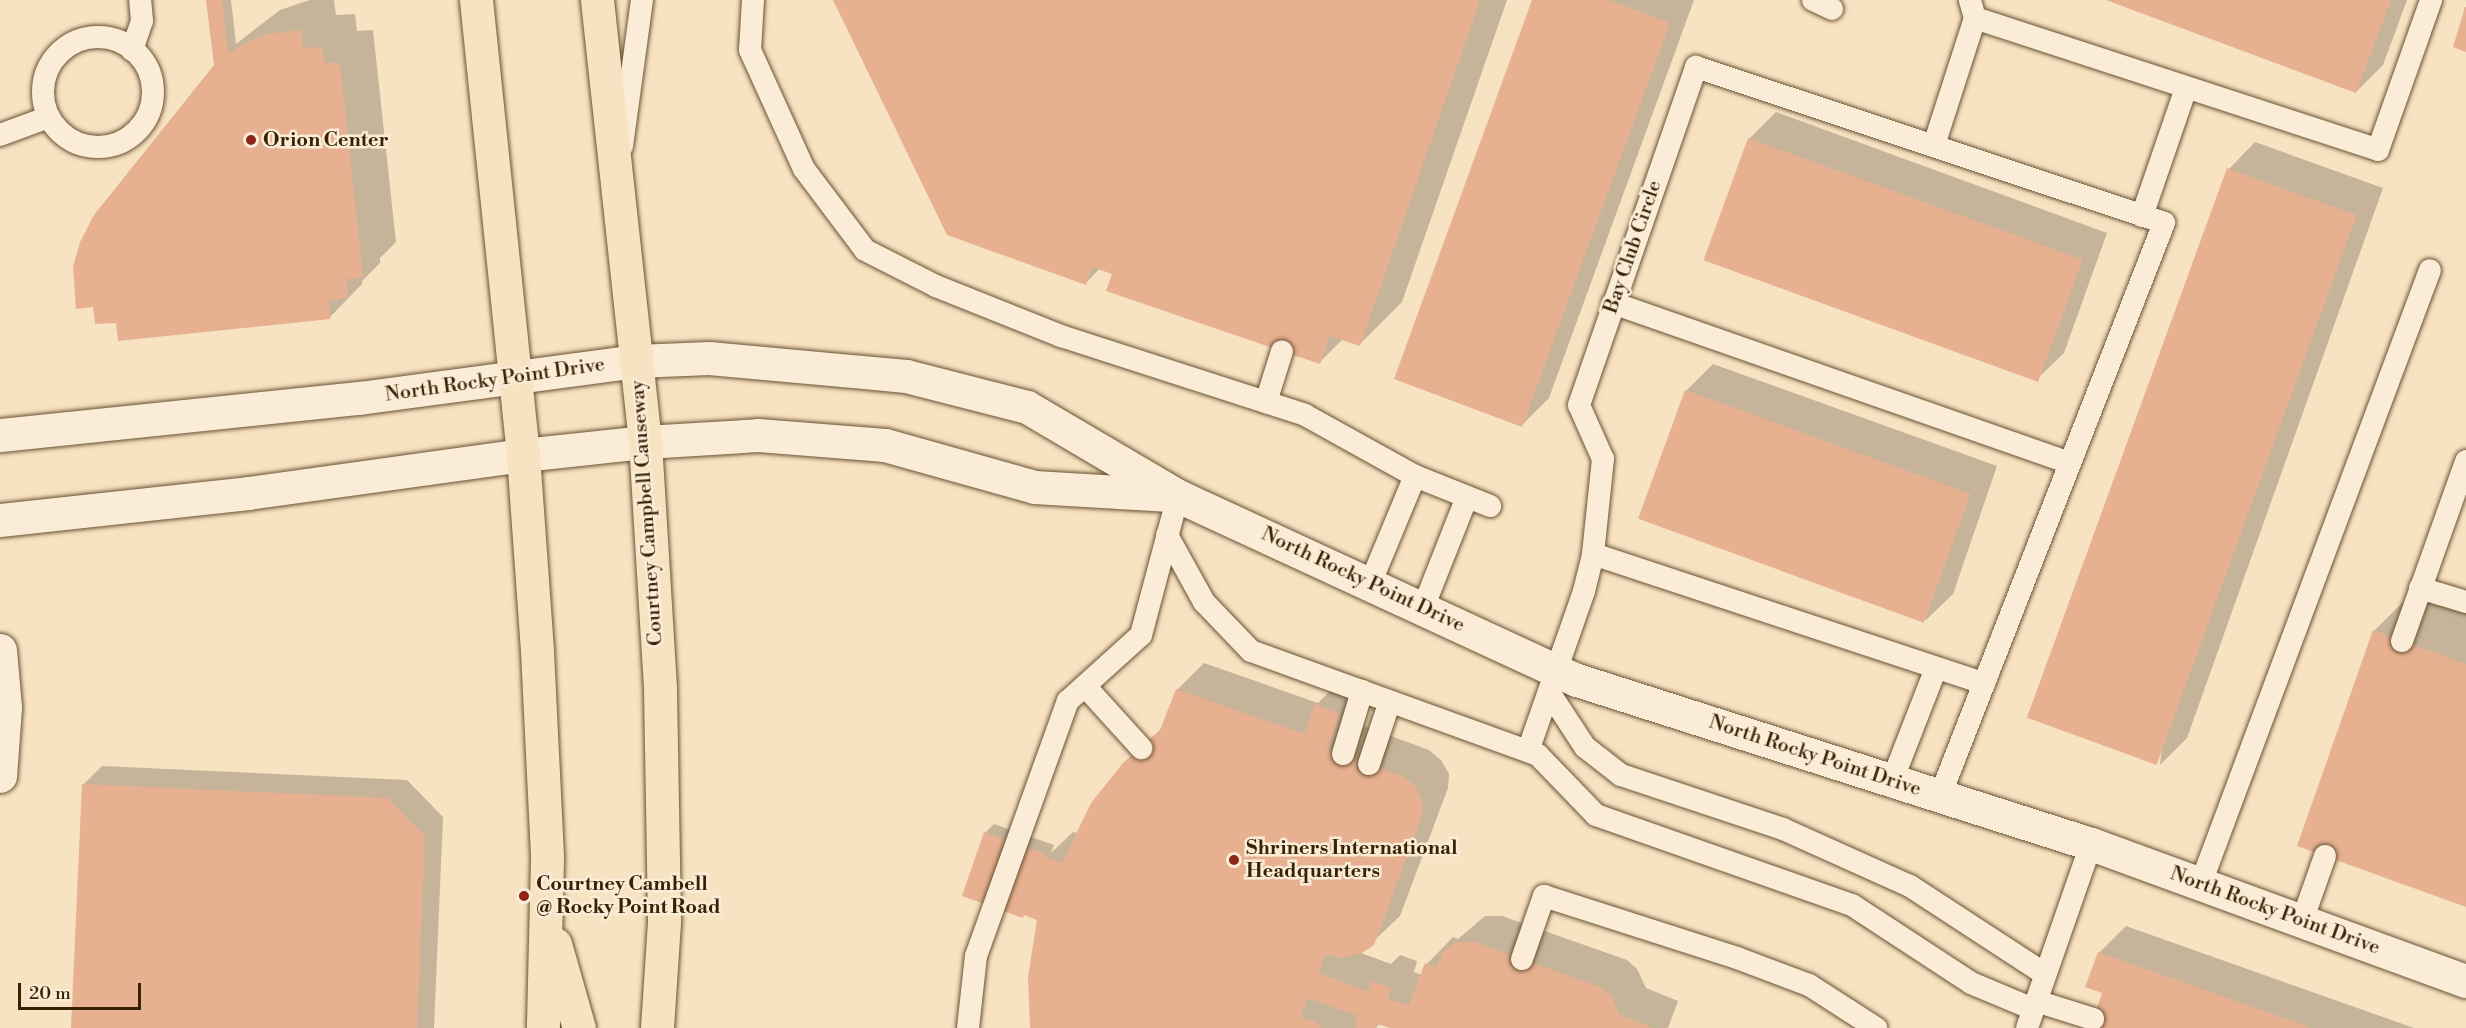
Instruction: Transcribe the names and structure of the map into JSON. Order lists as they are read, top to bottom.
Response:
{
  "streets": {
    "highway": ["Courtney Campbell Causeway"],
    "street": ["North Rocky Point Drive"],
    "lane": ["Bay Club Circle"]
  },
  "crossings": [
    ["Bay Club Circle", "North Rocky Point Drive"],
    ["North Rocky Point Drive", "Courtney Campbell Causeway"]
  ],
  "places": ["Orion Center", "Shriners International Headquarters", "Courtney Cambell @ Rocky Point Road"],
  "scale_bar": "20 m"
}
